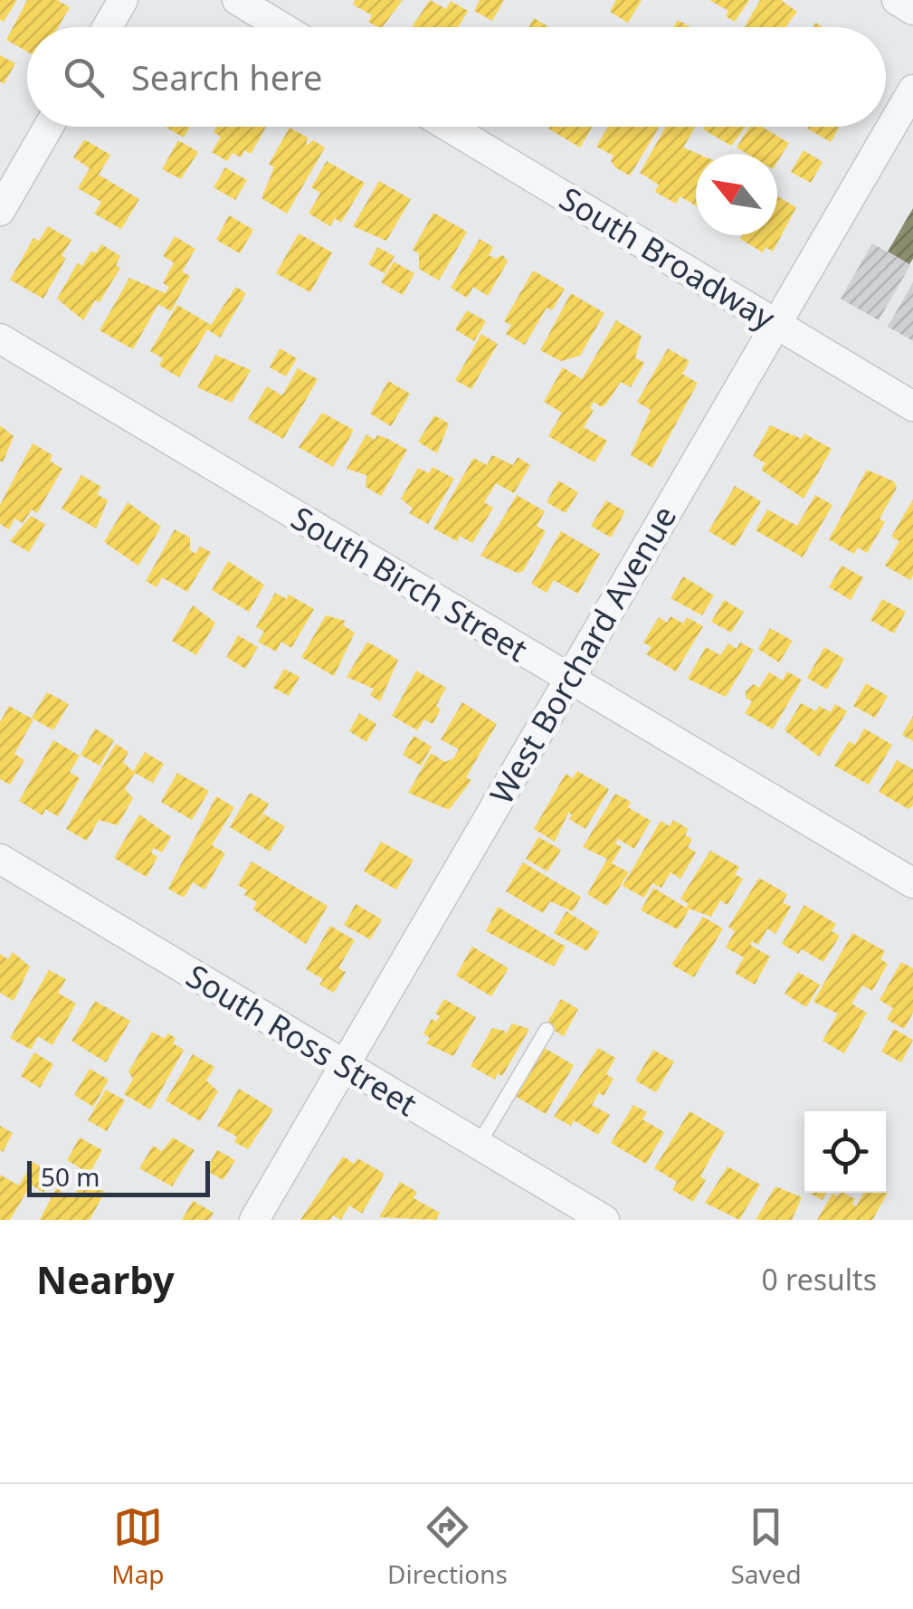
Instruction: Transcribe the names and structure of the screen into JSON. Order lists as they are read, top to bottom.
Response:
{
  "streets": {
    "street": [
      "South Broadway",
      "South Birch Street",
      "West Borchard Avenue",
      "South Ross Street"
    ]
  },
  "crossings": [
    ["South Broadway", "West Borchard Avenue"],
    ["South Birch Street", "West Borchard Avenue"],
    ["West Borchard Avenue", "South Ross Street"]
  ],
  "scale_bar": "50 m",
  "north": "top left",
  "page": {
    "search": "Search here",
    "scale": "50 m",
    "heading": ["Nearby", "0 results"],
    "nav": ["Map", "Directions", "Saved"]
  }
}
